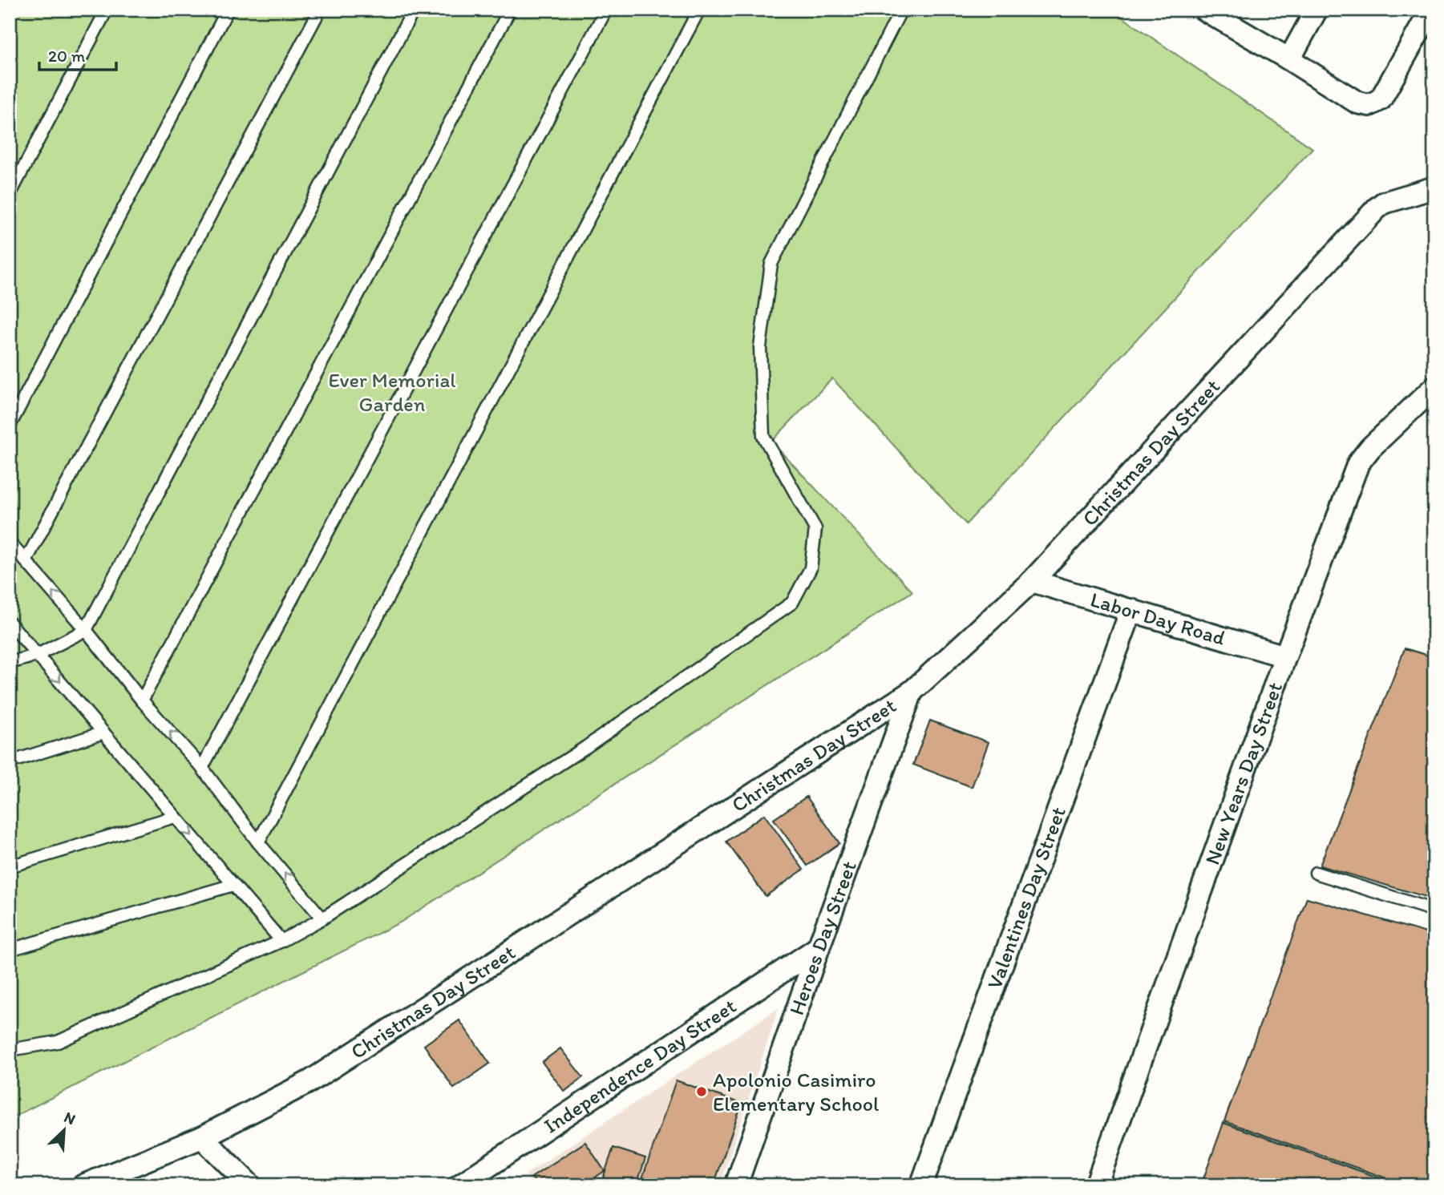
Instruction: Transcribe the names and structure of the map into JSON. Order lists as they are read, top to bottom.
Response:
{
  "streets": {
    "street": [
      "Christmas Day Street",
      "Labor Day Road",
      "New Years Day Street",
      "Valentines Day Street",
      "Heroes Day Street",
      "Independence Day Street"
    ]
  },
  "crossings": [
    ["Christmas Day Street", "Labor Day Road"],
    ["Christmas Day Street", "Heroes Day Street"],
    ["Labor Day Road", "New Years Day Street"],
    ["Labor Day Road", "Valentines Day Street"],
    ["Heroes Day Street", "Independence Day Street"]
  ],
  "parks": ["Ever Memorial Garden"],
  "places": ["Apolonio Casimiro Elementary School"],
  "scale_bar": "20 m",
  "north": "top right"
}
